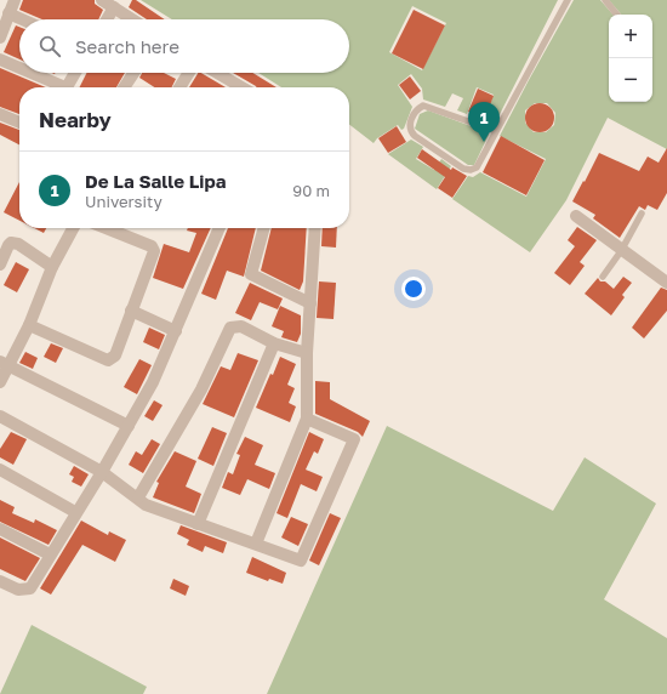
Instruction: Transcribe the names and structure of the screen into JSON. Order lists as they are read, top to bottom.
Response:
{
  "page": {
    "map_buttons": ["+", "−"],
    "search": "Search here",
    "heading": "Nearby",
    "pins": "1",
    "list": [
      {
        "mark": "1",
        "name": "De La Salle Lipa",
        "note": "University",
        "value": "90 m"
      }
    ]
  }
}
